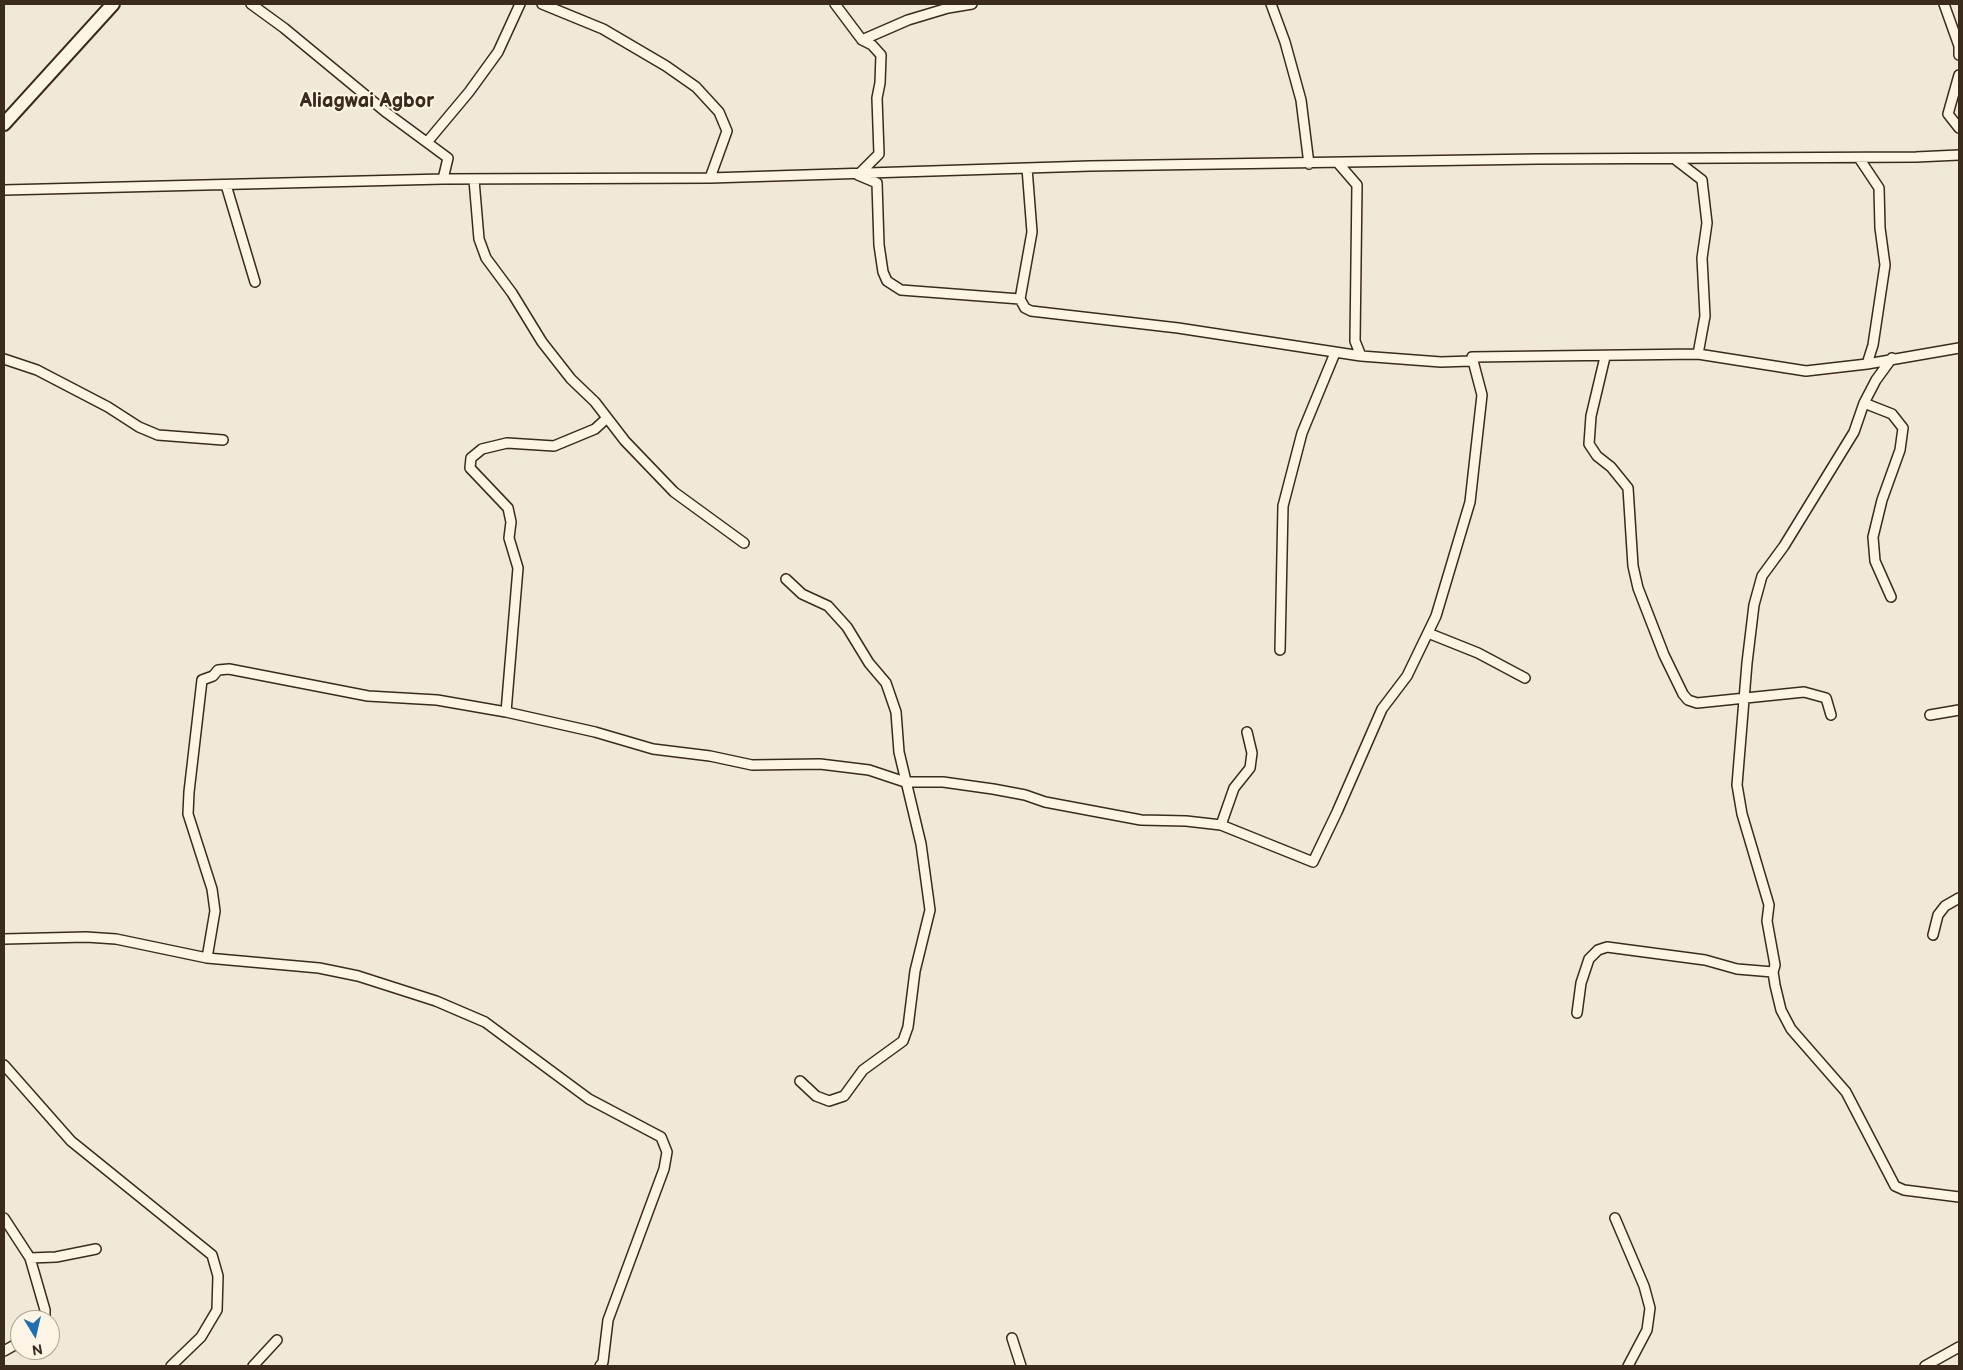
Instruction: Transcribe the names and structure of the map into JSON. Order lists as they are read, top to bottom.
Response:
{
  "districts": ["Aliagwai Agbor"],
  "north": "bottom"
}
